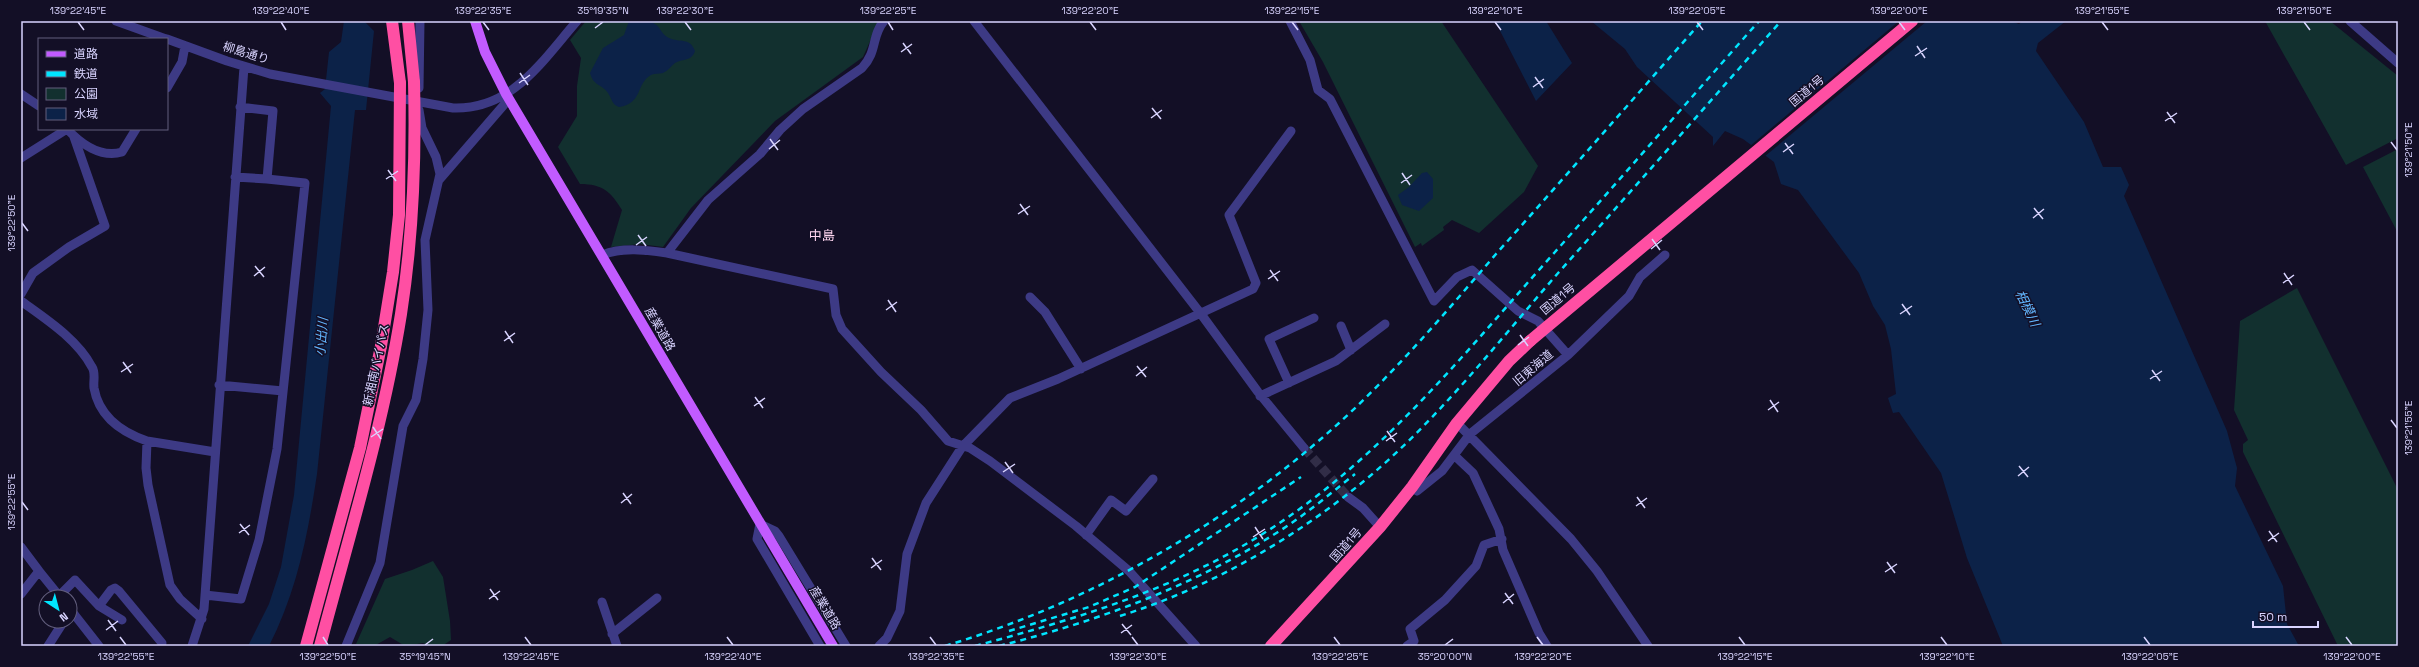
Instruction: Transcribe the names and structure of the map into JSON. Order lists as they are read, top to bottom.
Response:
{
  "streets": {
    "highway": ["国道1号", "新湘南バイパス"],
    "main road": ["産業道路"],
    "street": ["柳島通り", "旧東海道"]
  },
  "crossings": [
    ["国道1号", "旧東海道"]
  ],
  "districts": ["中島"],
  "water": ["相模川", "小出川"],
  "legend": [
    "道路",
    "鉄道",
    "公園",
    "水域"
  ],
  "scale_bar": "50 m",
  "north": "bottom right",
  "coordinates": [
    "139°22'45\"E",
    "139°22'40\"E",
    "139°22'35\"E",
    "35°19'35\"N",
    "139°22'30\"E",
    "139°22'25\"E",
    "139°22'20\"E",
    "139°22'15\"E",
    "139°22'10\"E",
    "139°22'05\"E",
    "139°22'00\"E",
    "139°21'55\"E",
    "139°21'50\"E",
    "139°22'50\"E",
    "139°22'55\"E",
    "35°19'45\"N",
    "35°20'00\"N"
  ]
}
